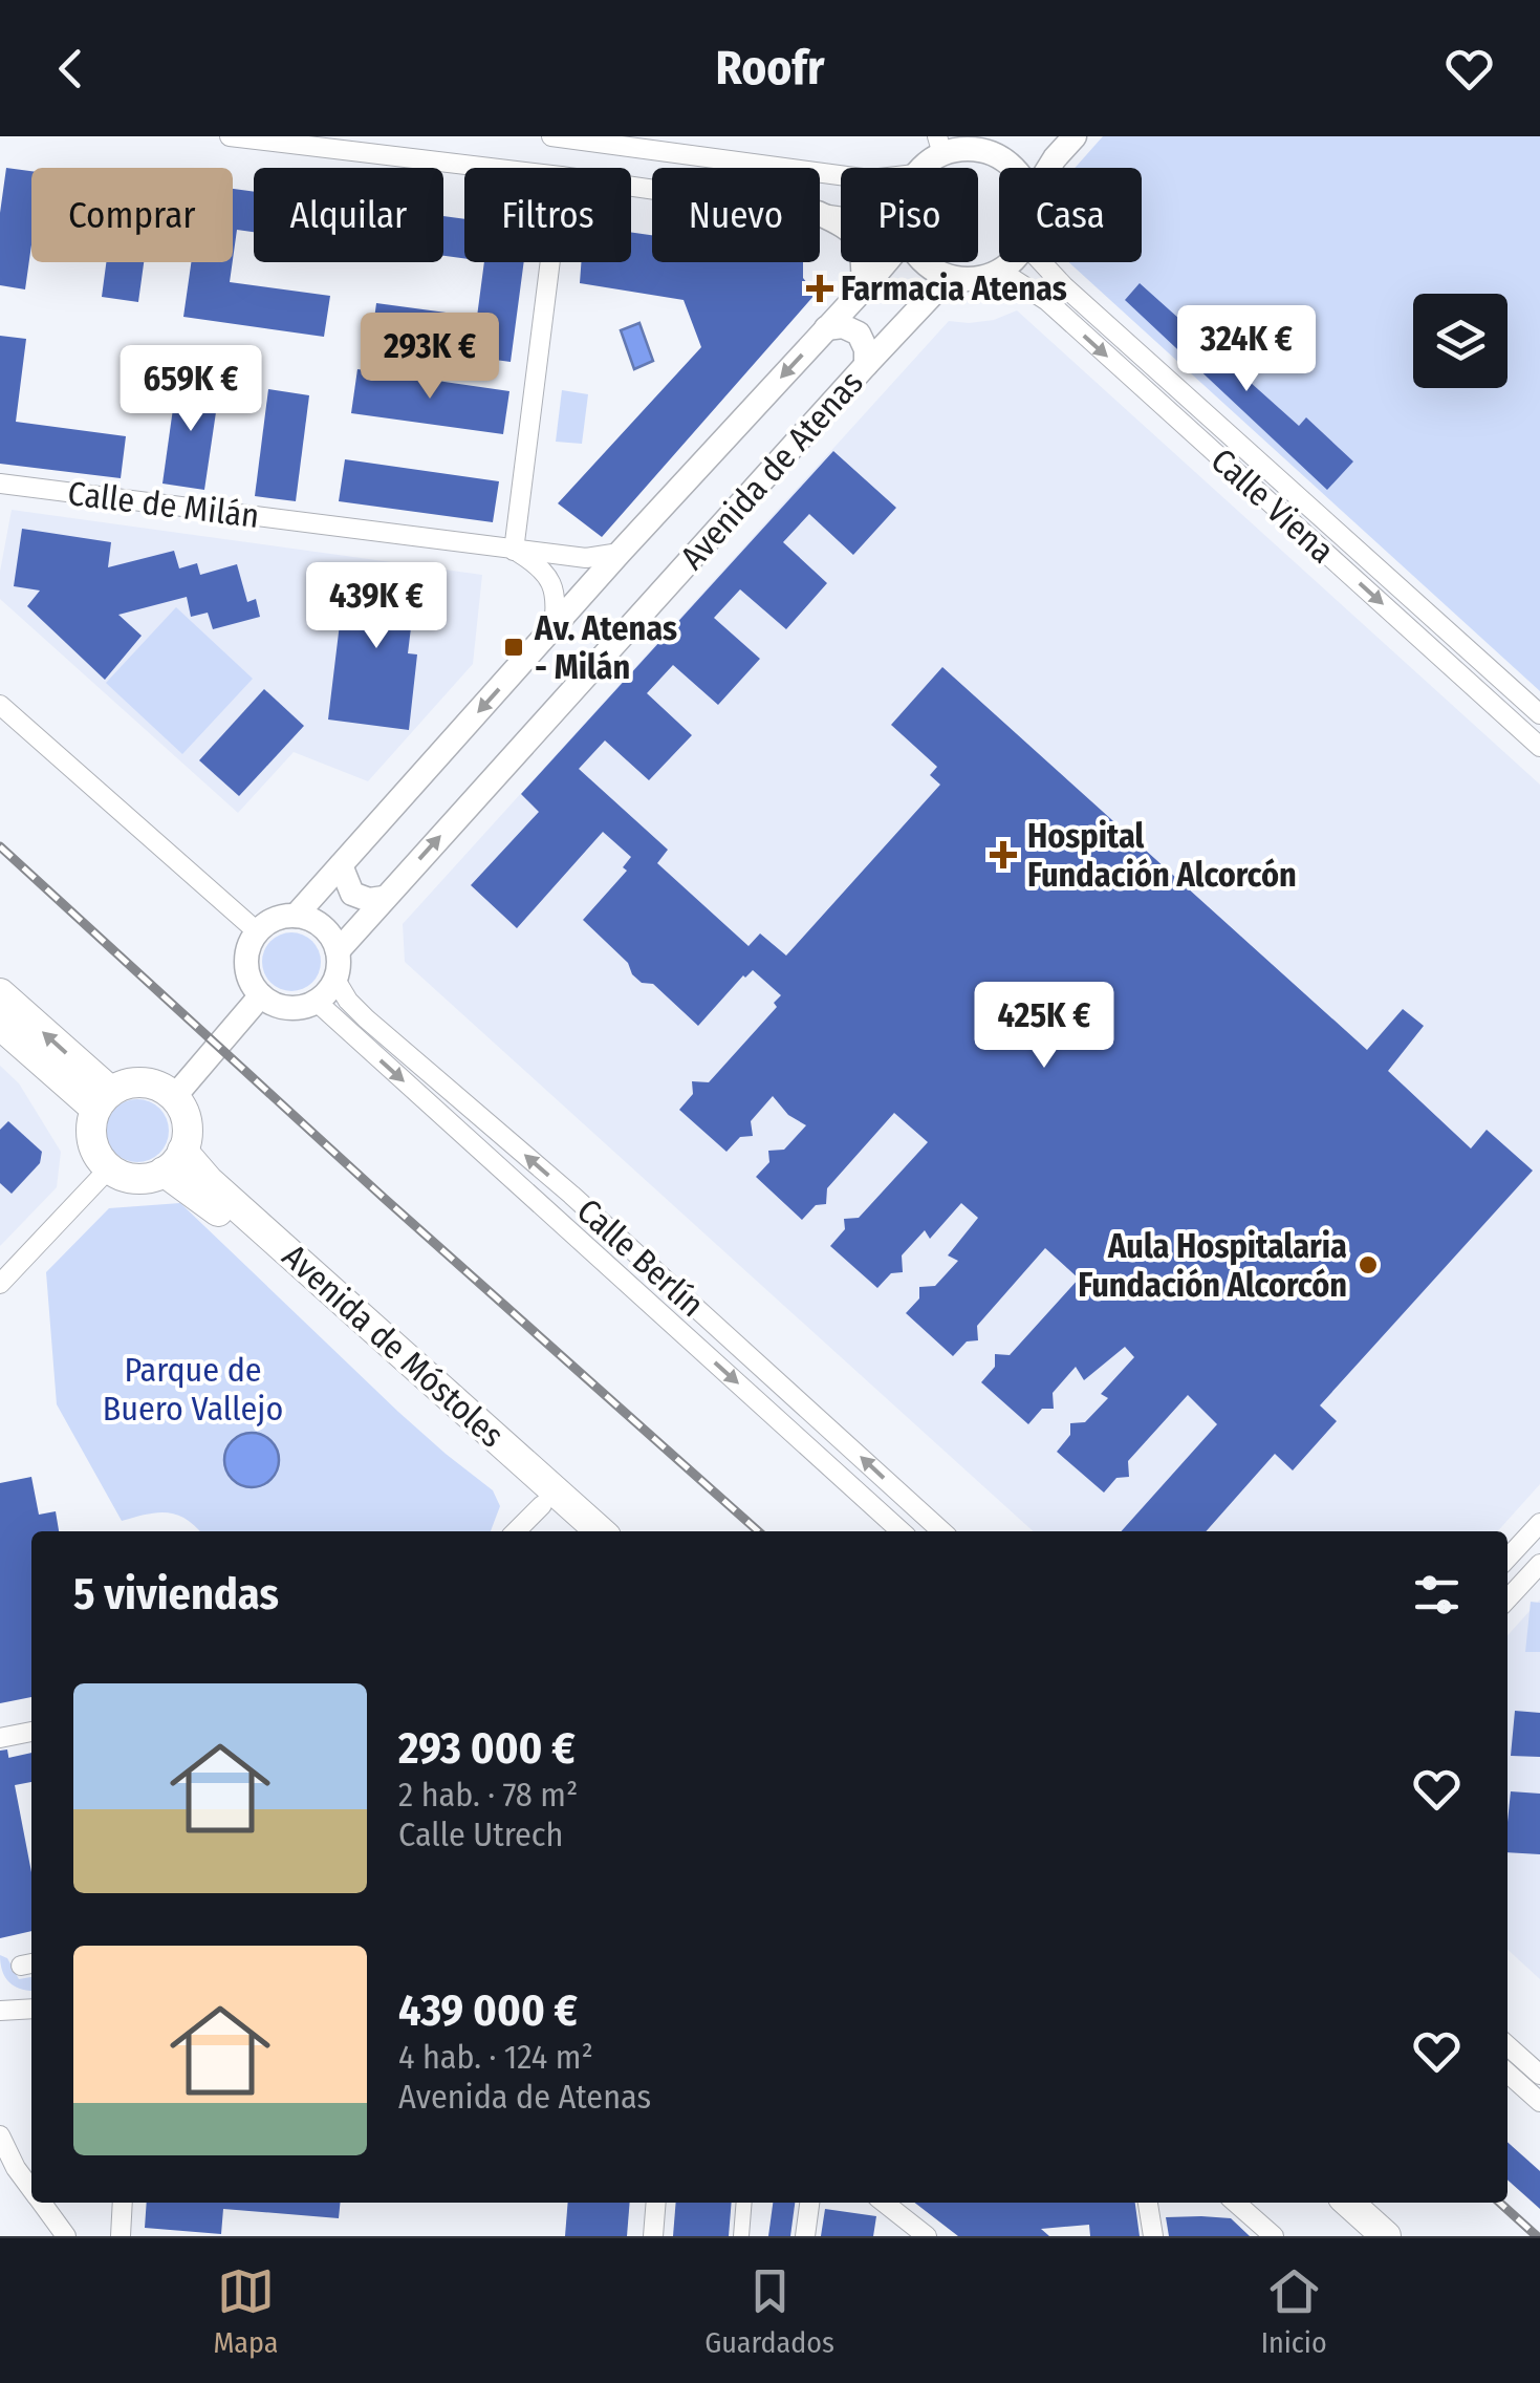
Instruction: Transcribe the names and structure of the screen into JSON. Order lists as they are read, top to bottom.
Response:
{
  "streets": {
    "main road": ["Avenida de Móstoles"],
    "street": [
      "Avenida de Atenas",
      "Calle de Milán",
      "Calle Viena",
      "Calle Berlín"
    ]
  },
  "crossings": [
    ["Avenida de Atenas", "Calle de Milán"],
    ["Avenida de Atenas", "Calle Berlín"]
  ],
  "parks": ["Parque de Buero Vallejo"],
  "places": {
    "health": ["Farmacia Atenas", "Hospital Fundación Alcorcón"],
    "transit": ["Av. Atenas - Milán"],
    "other": ["Aula Hospitalaria Fundación Alcorcón"]
  },
  "page": {
    "header": "Roofr",
    "chip": [
      "Comprar",
      "Alquilar",
      "Filtros",
      "Nuevo",
      "Piso",
      "Casa"
    ],
    "price": [
      "324K €",
      "293K €",
      "659K €",
      "439K €",
      "425K €"
    ],
    "heading": "5 viviendas",
    "list": [
      {
        "name": "293 000 €",
        "note": "2 hab. · 78 m² · Calle Utrech"
      },
      {
        "name": "439 000 €",
        "note": "4 hab. · 124 m² · Avenida de Atenas"
      }
    ],
    "tabs": ["Mapa", "Guardados", "Inicio"]
  }
}
